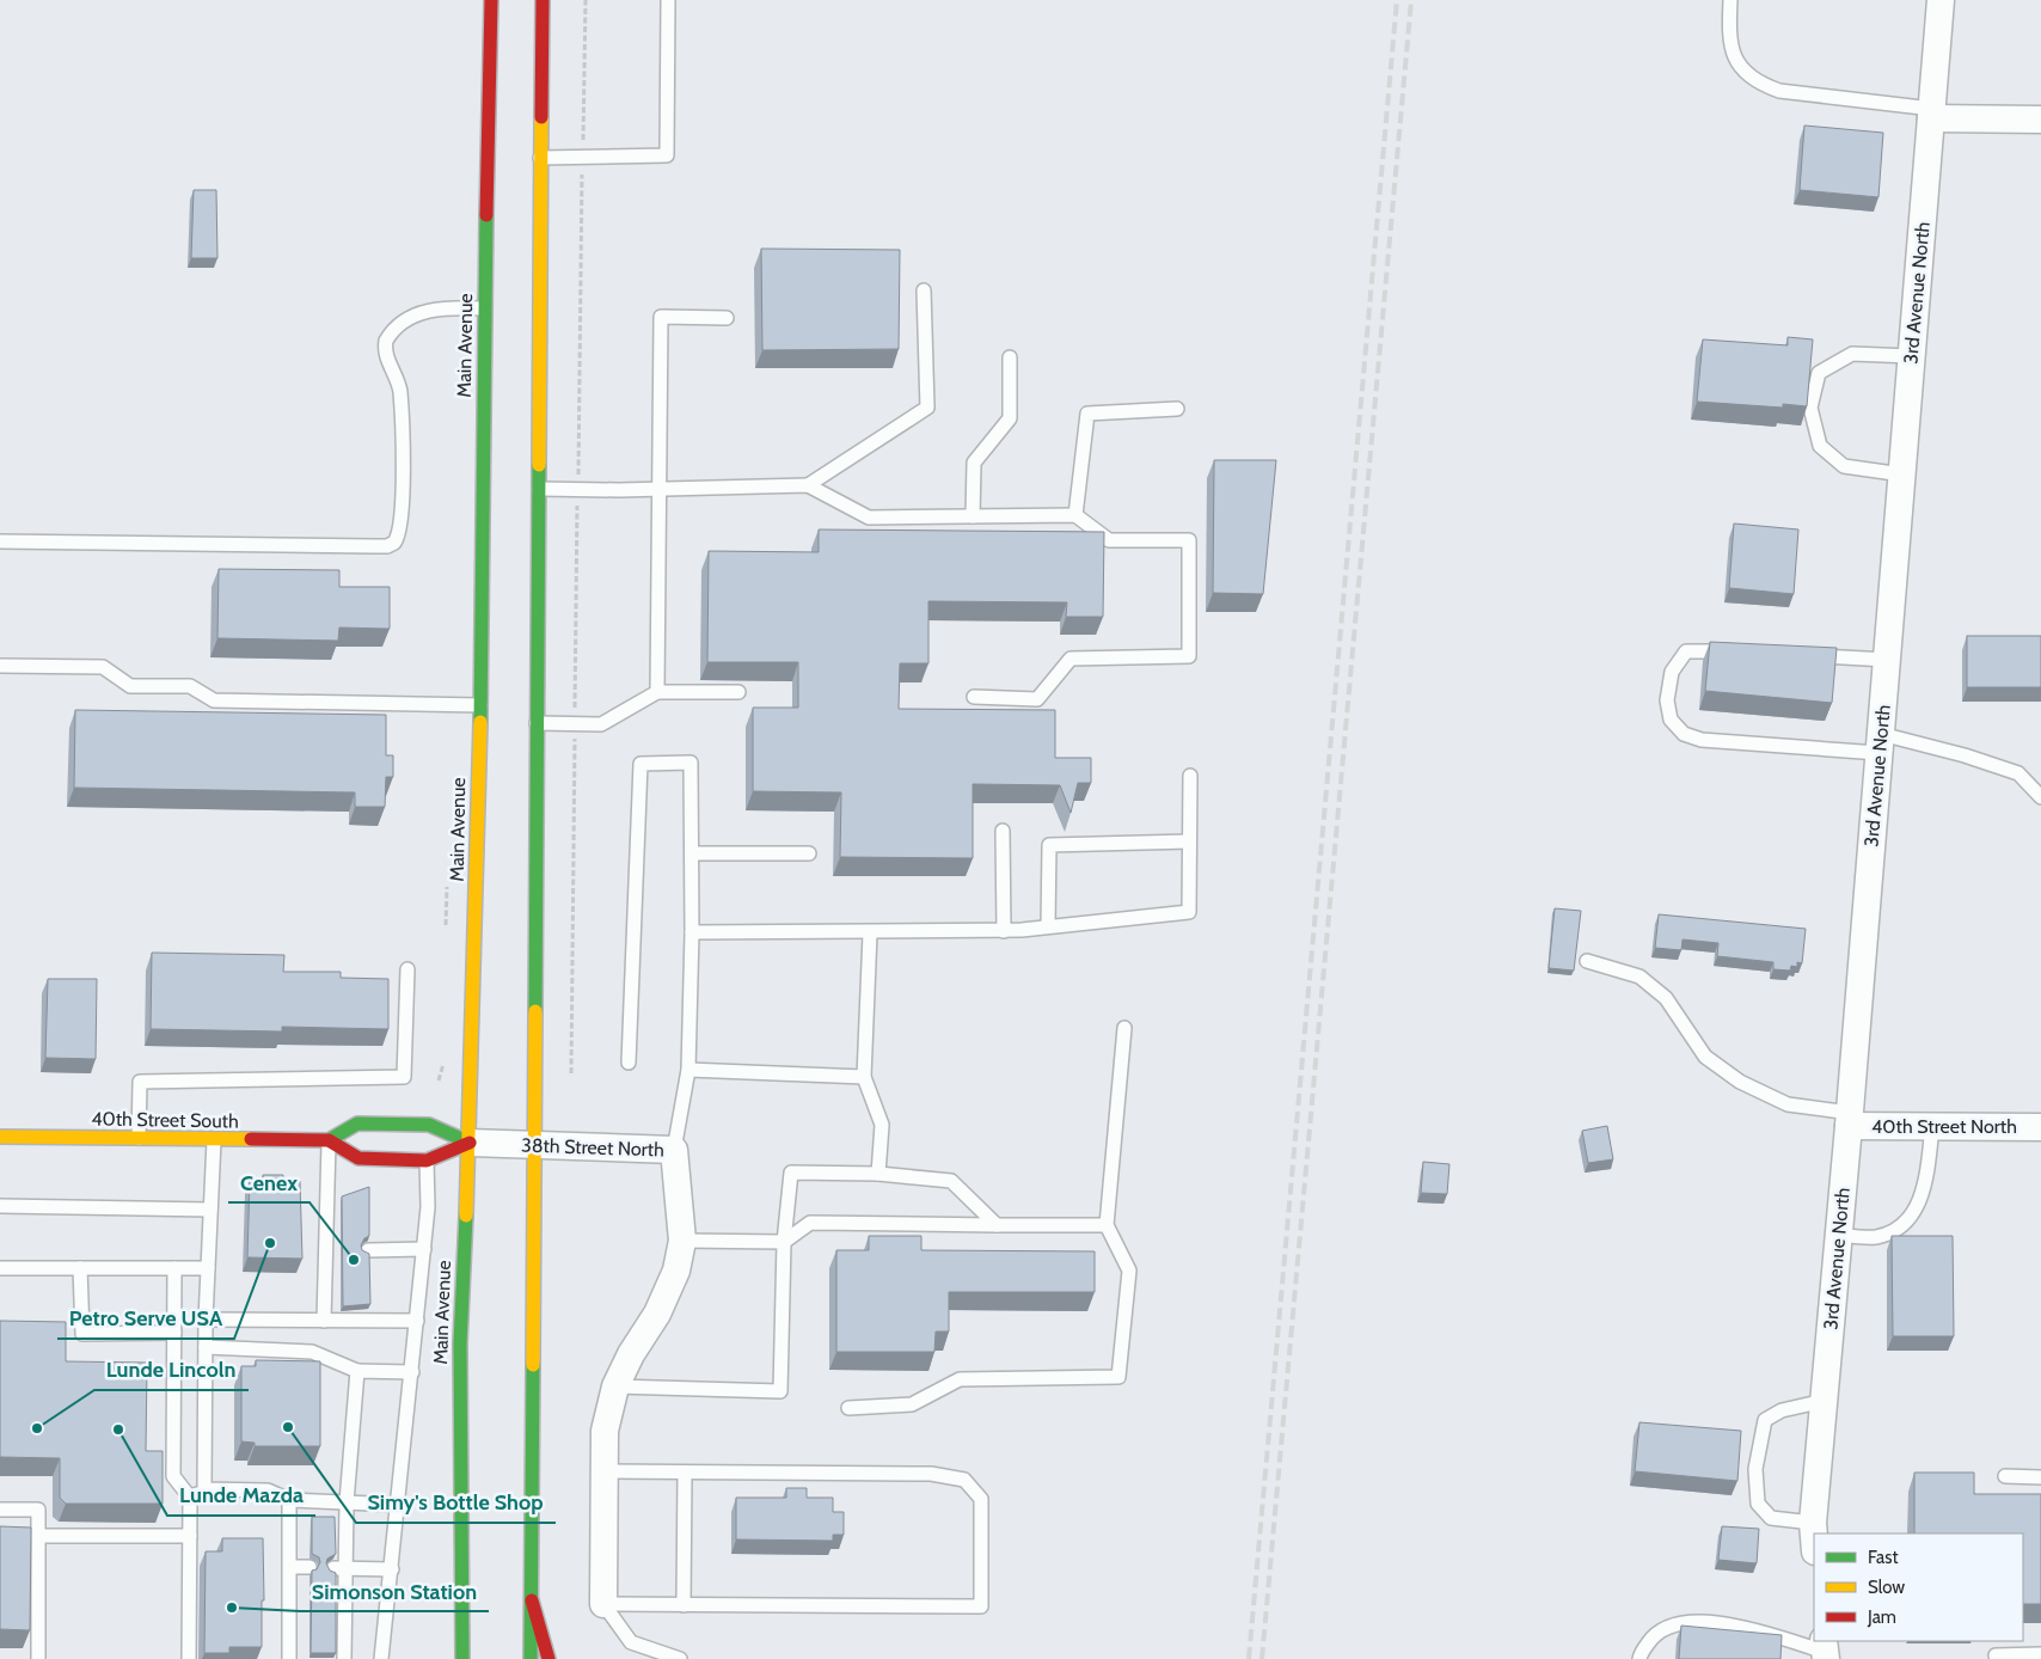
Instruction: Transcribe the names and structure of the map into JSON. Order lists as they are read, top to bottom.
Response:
{
  "streets": {
    "main road": ["Main Avenue", "40th Street South"],
    "street": ["3rd Avenue North", "40th Street North", "38th Street North"]
  },
  "crossings": [
    ["3rd Avenue North", "40th Street North"],
    ["Main Avenue", "38th Street North"]
  ],
  "places": [
    "Petro Serve USA",
    "Cenex",
    "Simy's Bottle Shop",
    "Lunde Lincoln",
    "Lunde Mazda",
    "Simonson Station"
  ],
  "legend": ["Fast", "Slow", "Jam"]
}
